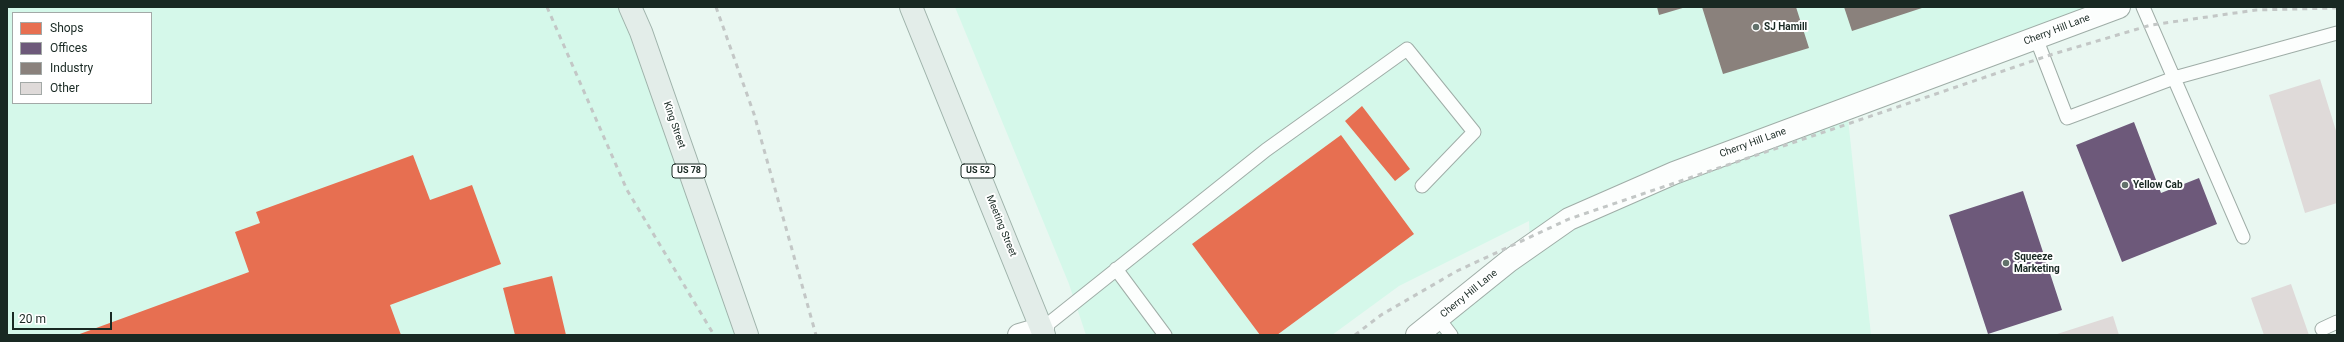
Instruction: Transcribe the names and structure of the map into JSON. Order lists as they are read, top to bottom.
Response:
{
  "streets": {
    "main road": [
      "King Street",
      "US 78",
      "US 52",
      "Meeting Street"
    ],
    "street": ["Cherry Hill Lane"]
  },
  "places": ["SJ Hamill", "Yellow Cab", "Squeeze Marketing"],
  "legend": [
    "Shops",
    "Offices",
    "Industry",
    "Other"
  ],
  "scale_bar": "20 m"
}
